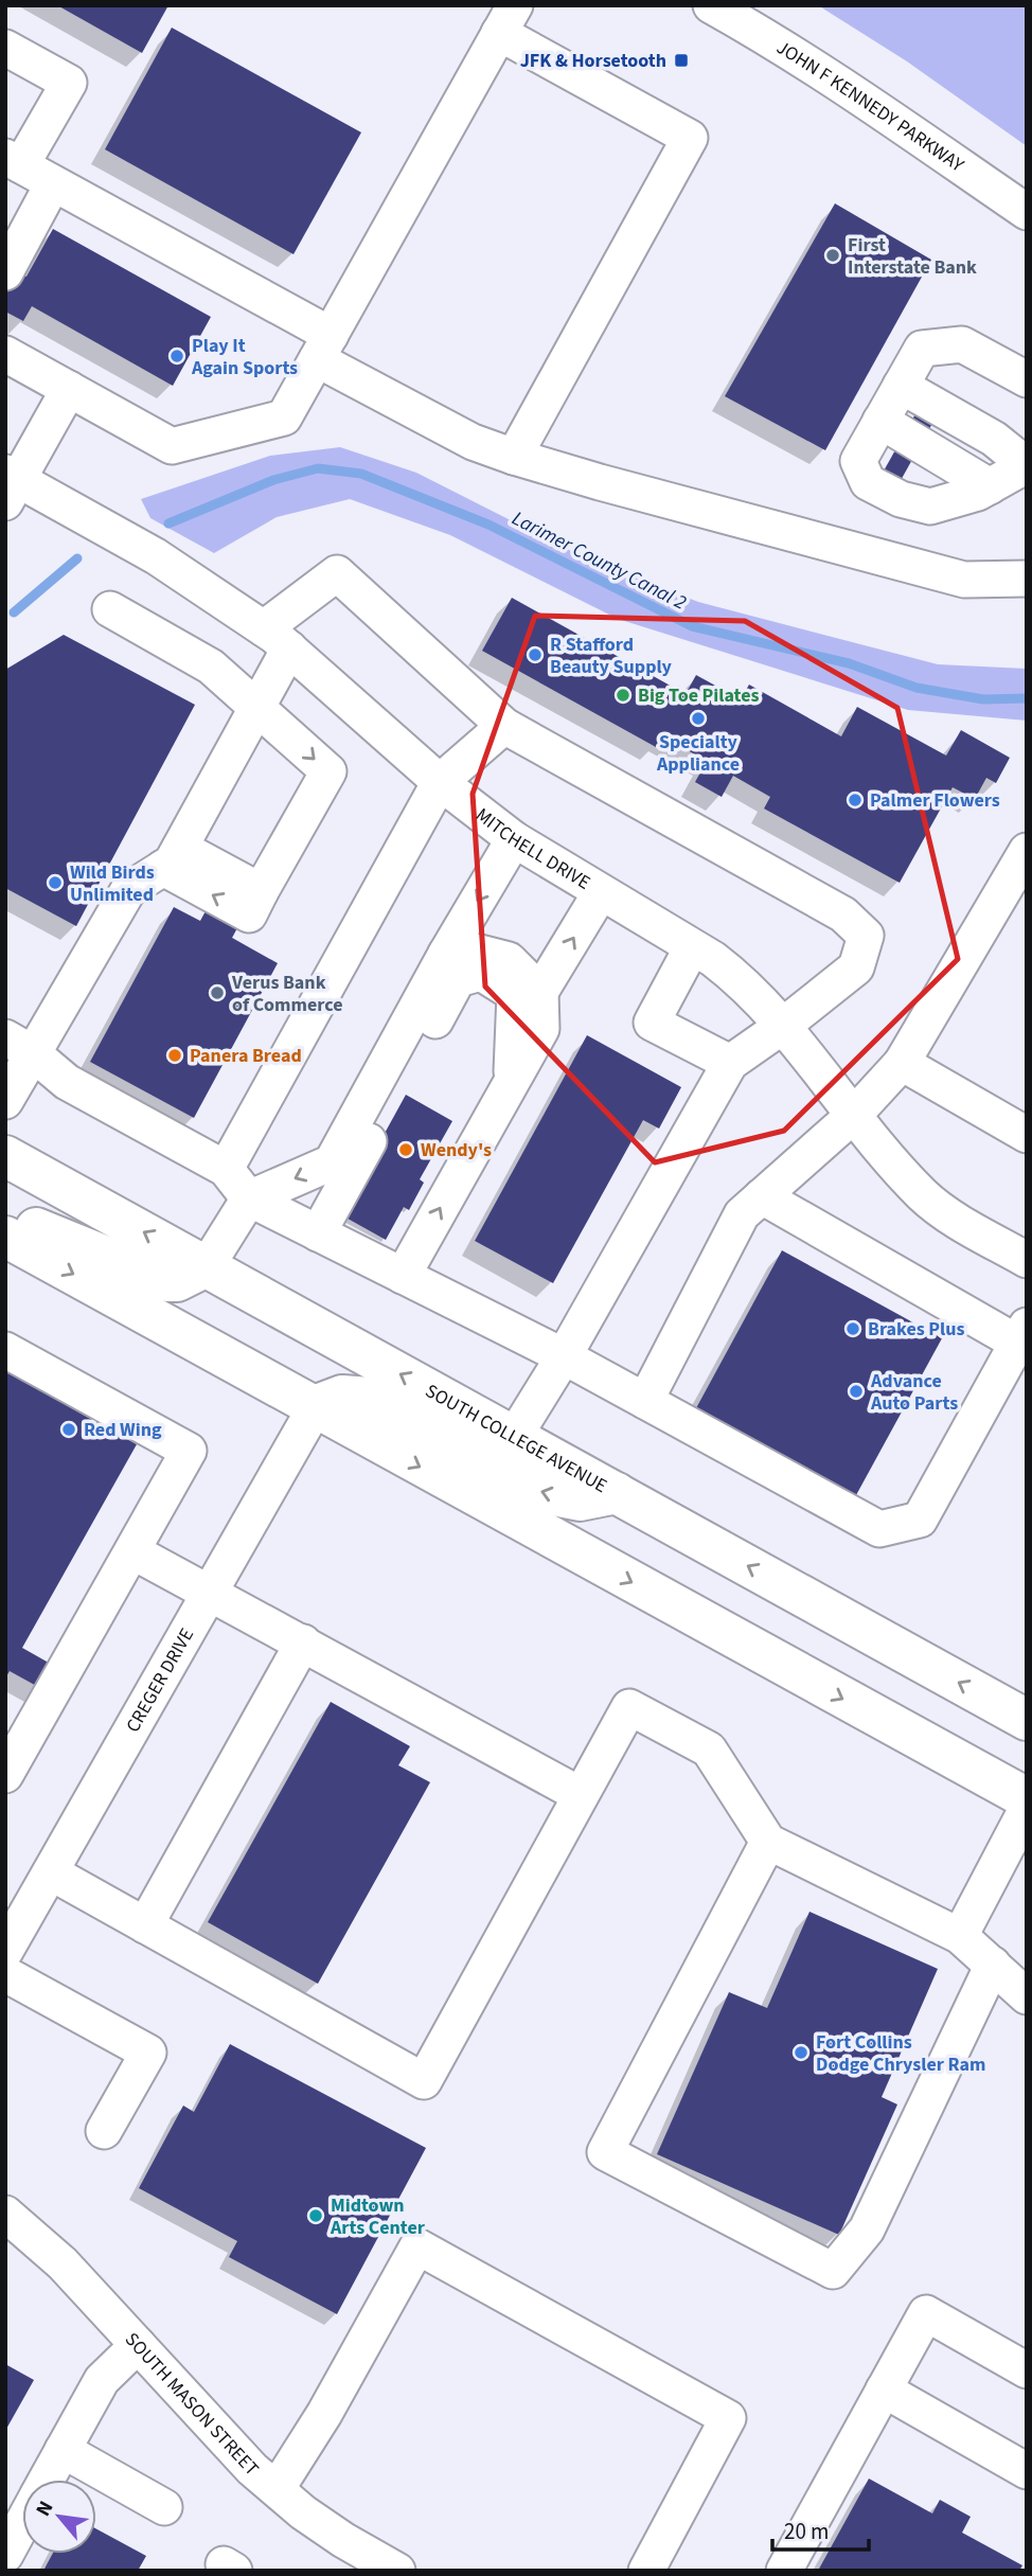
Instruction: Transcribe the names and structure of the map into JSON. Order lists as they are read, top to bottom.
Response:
{
  "streets": {
    "highway": ["SOUTH COLLEGE AVENUE"],
    "street": [
      "JOHN F KENNEDY PARKWAY",
      "MITCHELL DRIVE",
      "CREGER DRIVE",
      "SOUTH MASON STREET"
    ]
  },
  "water": ["Larimer County Canal 2"],
  "places": {
    "transit": ["JFK & Horsetooth"],
    "other": [
      "First Interstate Bank",
      "Play It Again Sports",
      "R Stafford Beauty Supply",
      "Big Toe Pilates",
      "Specialty Appliance",
      "Palmer Flowers",
      "Wild Birds Unlimited",
      "Verus Bank of Commerce",
      "Panera Bread",
      "Wendy's",
      "Brakes Plus",
      "Advance Auto Parts",
      "Red Wing",
      "Fort Collins Dodge Chrysler Ram",
      "Midtown Arts Center"
    ]
  },
  "scale_bar": "20 m",
  "north": "top left"
}
